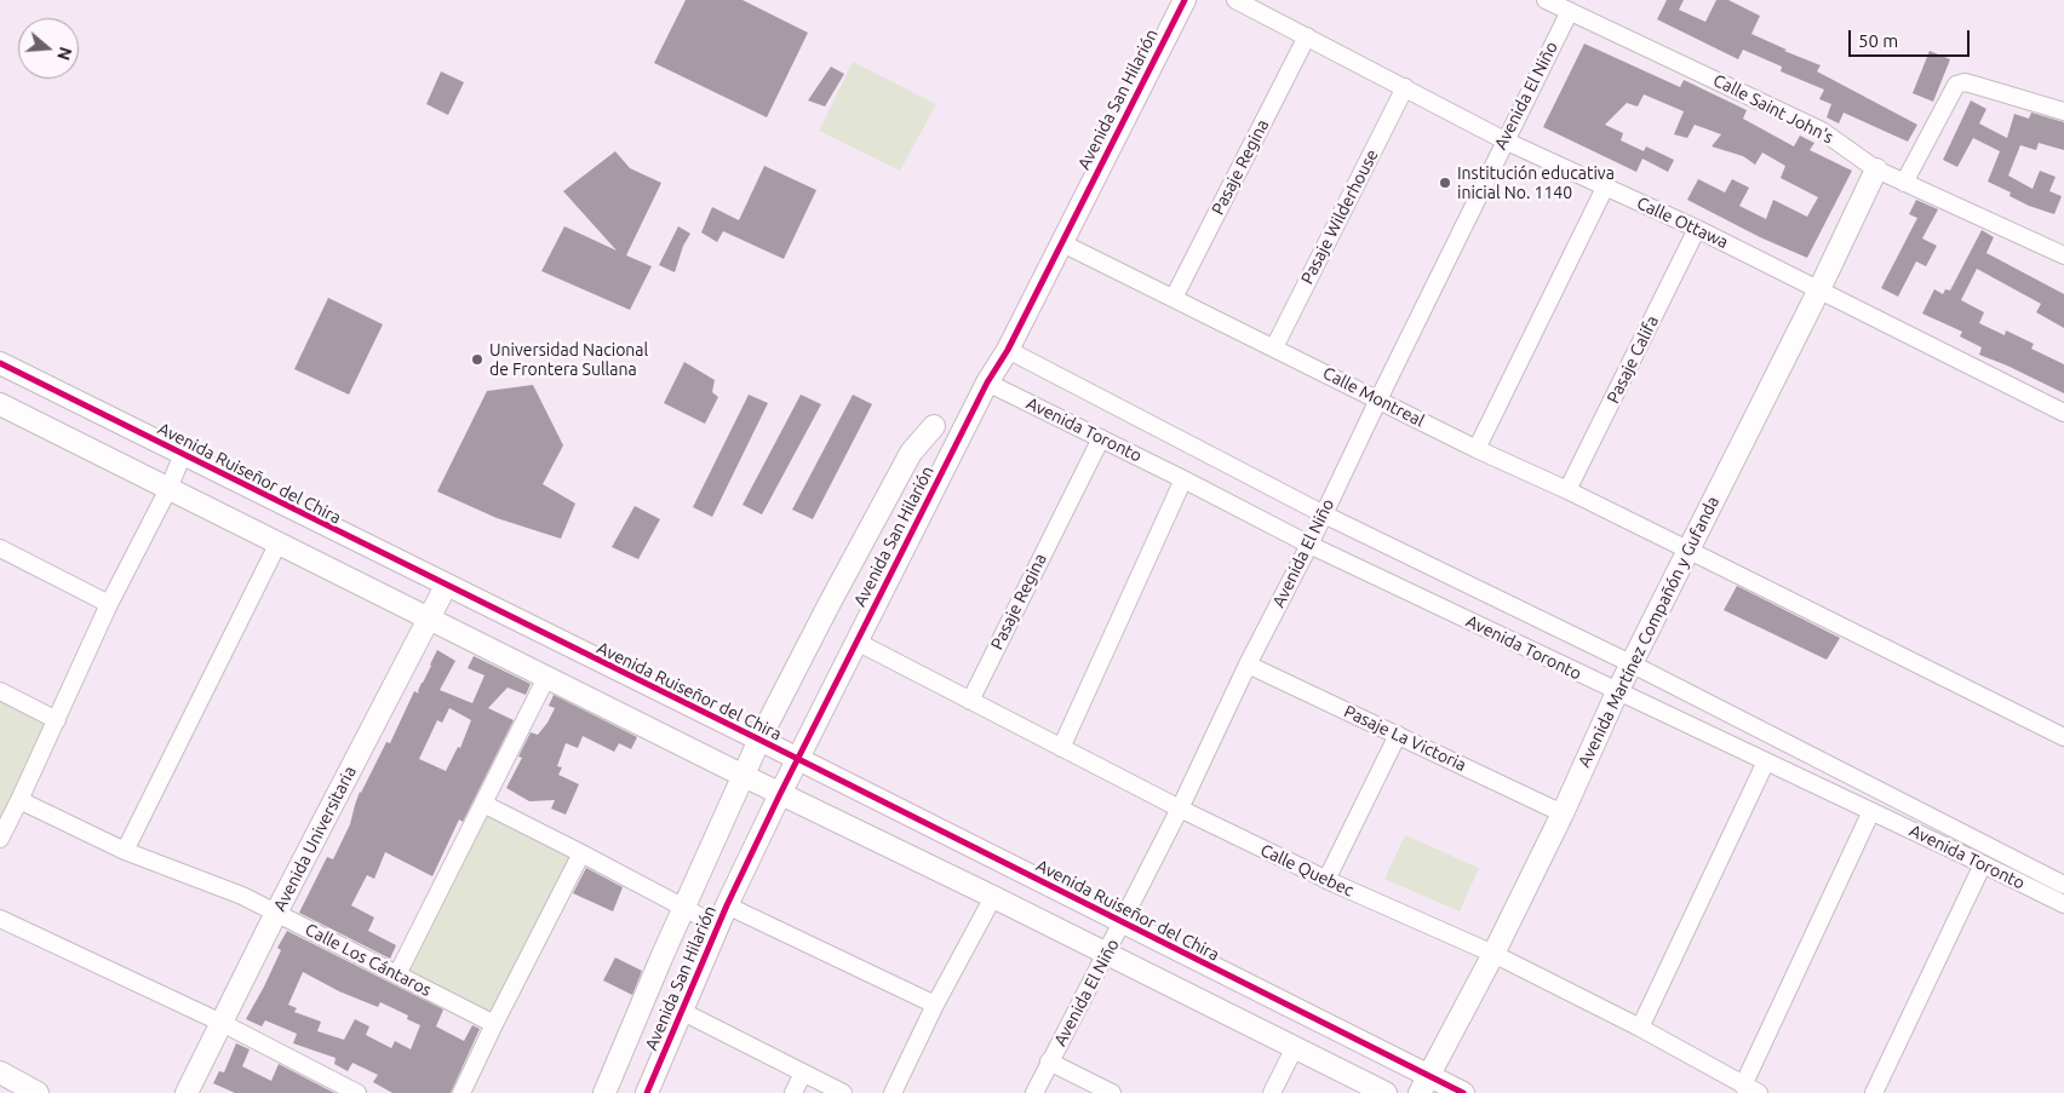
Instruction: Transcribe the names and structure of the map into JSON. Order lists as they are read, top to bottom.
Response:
{
  "streets": {
    "street": [
      "Avenida El Niño",
      "Avenida San Hilarión",
      "Calle Saint John's",
      "Pasaje Regina",
      "Pasaje Wilderhouse",
      "Calle Ottawa",
      "Pasaje Califa",
      "Calle Montreal",
      "Avenida Toronto",
      "Avenida Ruiseñor del Chira",
      "Avenida Martínez Compañón y Gufanda",
      "Pasaje La Victoria",
      "Avenida Universitaria",
      "Calle Quebec",
      "Calle Los Cántaros"
    ]
  },
  "crossings": [
    ["Avenida El Niño", "Calle Saint John's"],
    ["Avenida El Niño", "Calle Ottawa"],
    ["Avenida El Niño", "Calle Montreal"],
    ["Avenida El Niño", "Avenida Toronto"],
    ["Avenida El Niño", "Avenida Ruiseñor del Chira"],
    ["Avenida El Niño", "Pasaje La Victoria"],
    ["Avenida El Niño", "Calle Quebec"],
    ["Avenida San Hilarión", "Calle Montreal"],
    ["Avenida San Hilarión", "Avenida Toronto"],
    ["Avenida San Hilarión", "Avenida Ruiseñor del Chira"],
    ["Avenida San Hilarión", "Calle Quebec"],
    ["Calle Saint John's", "Avenida Martínez Compañón y Gufanda"],
    ["Pasaje Regina", "Calle Ottawa"],
    ["Pasaje Regina", "Calle Montreal"],
    ["Pasaje Regina", "Avenida Toronto"],
    ["Pasaje Regina", "Calle Quebec"],
    ["Pasaje Wilderhouse", "Calle Ottawa"],
    ["Pasaje Wilderhouse", "Calle Montreal"],
    ["Calle Ottawa", "Pasaje Califa"],
    ["Calle Ottawa", "Avenida Martínez Compañón y Gufanda"],
    ["Pasaje Califa", "Calle Montreal"],
    ["Calle Montreal", "Avenida Martínez Compañón y Gufanda"],
    ["Avenida Toronto", "Avenida Martínez Compañón y Gufanda"],
    ["Avenida Ruiseñor del Chira", "Avenida Martínez Compañón y Gufanda"],
    ["Avenida Ruiseñor del Chira", "Avenida Universitaria"],
    ["Avenida Martínez Compañón y Gufanda", "Pasaje La Victoria"],
    ["Avenida Martínez Compañón y Gufanda", "Calle Quebec"],
    ["Avenida Universitaria", "Calle Los Cántaros"]
  ],
  "places": ["Institución educativa inicial No. 1140", "Universidad Nacional de Frontera Sullana"],
  "scale_bar": "50 m",
  "north": "right"
}
